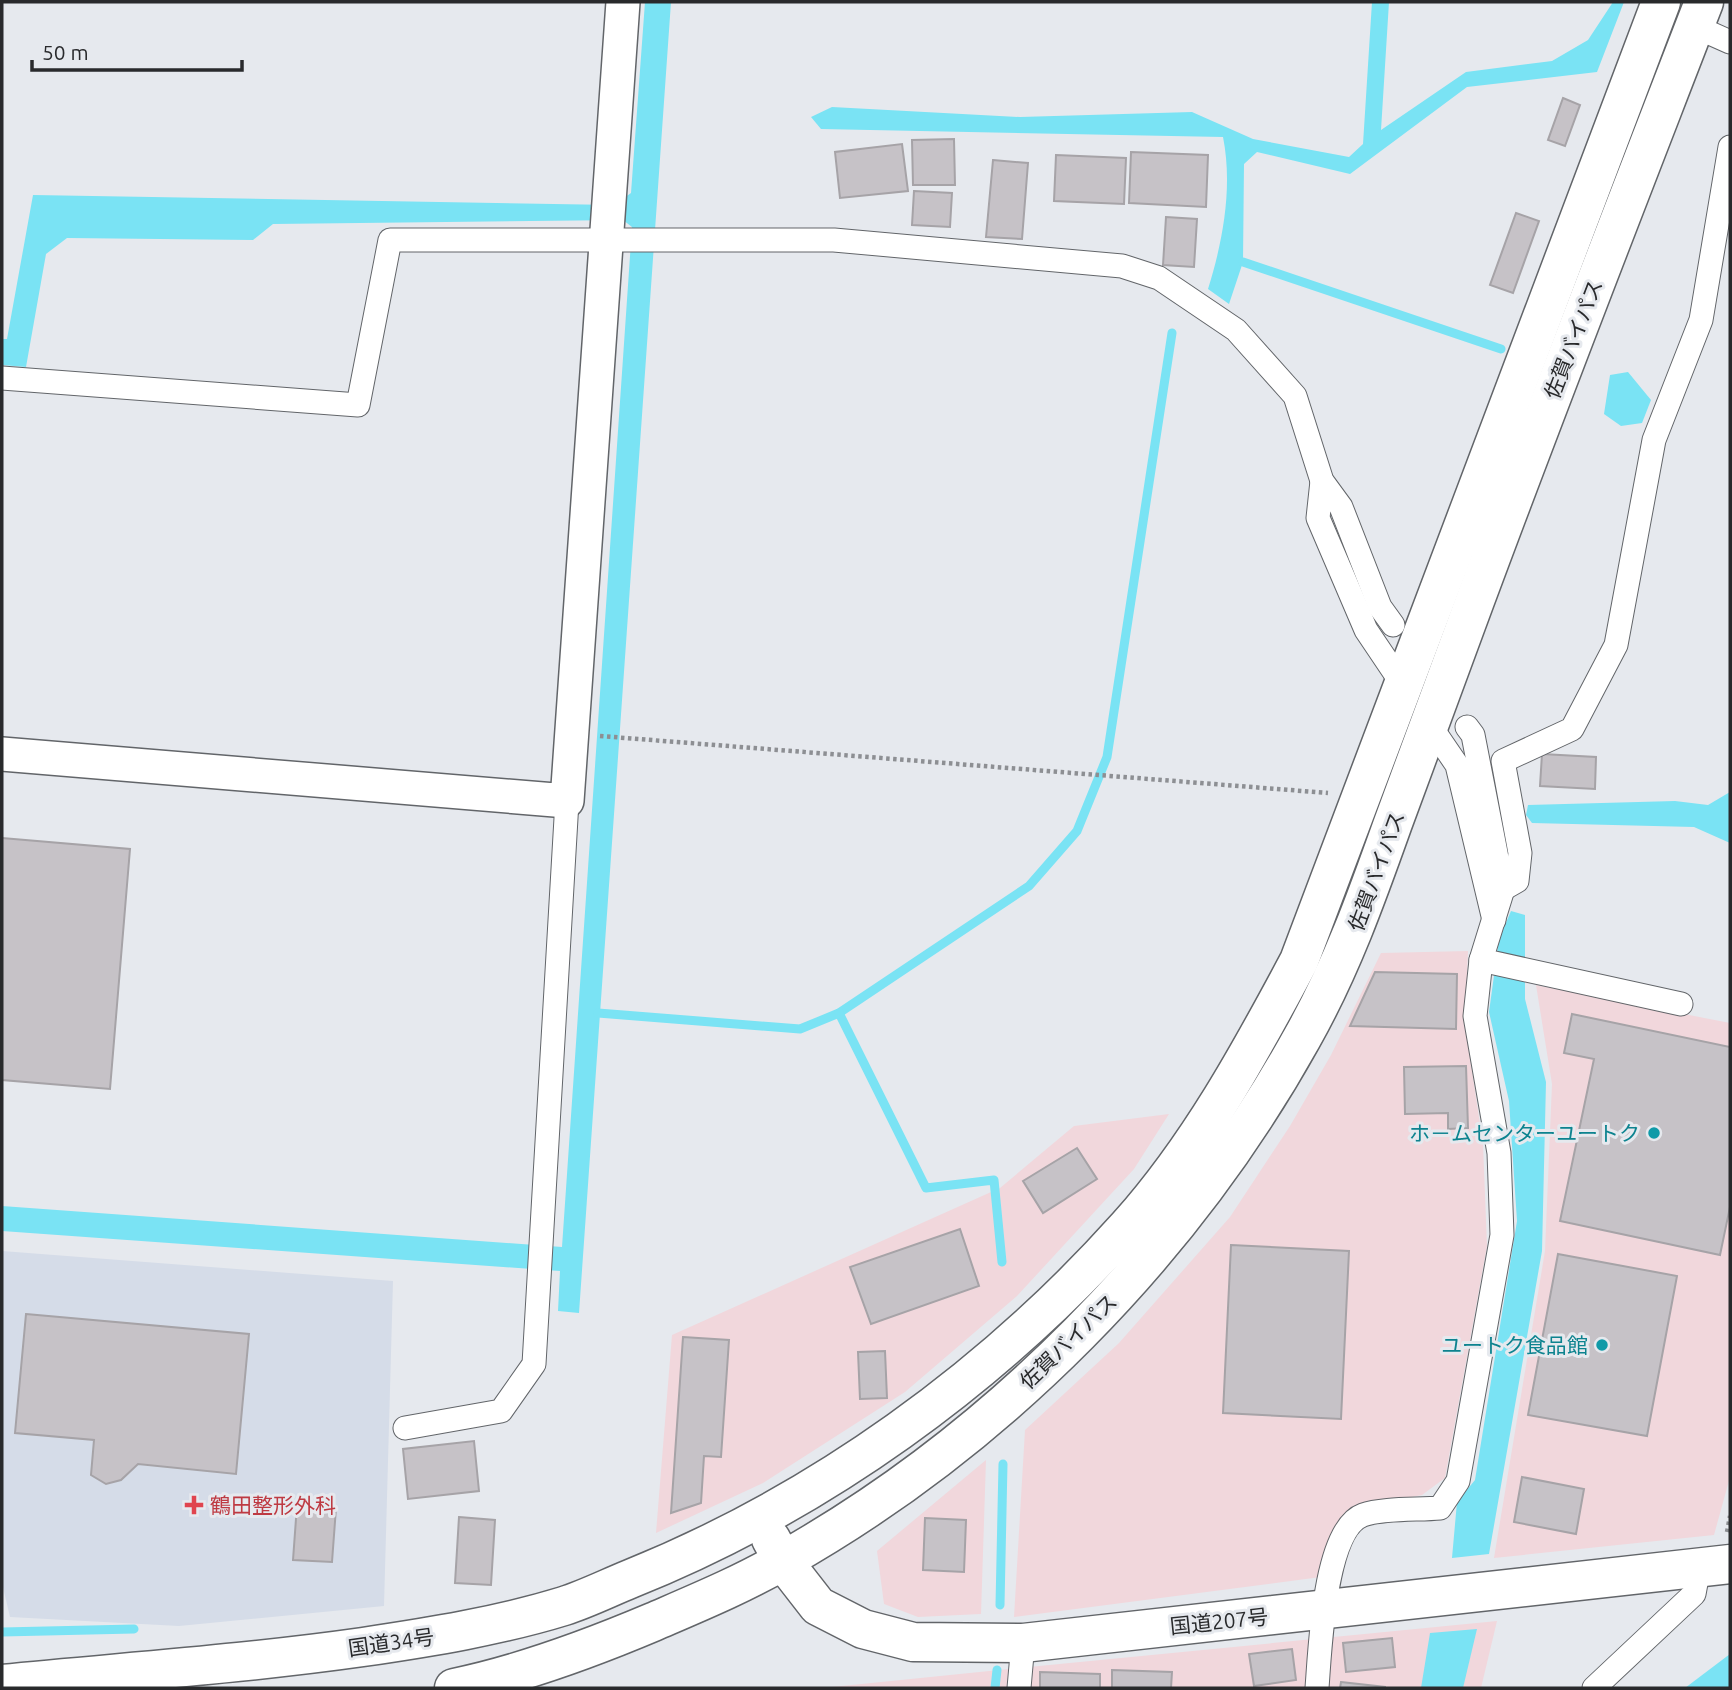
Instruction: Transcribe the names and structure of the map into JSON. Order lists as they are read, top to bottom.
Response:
{
  "streets": {
    "highway": ["佐賀バイパス", "国道207号", "国道34号"]
  },
  "crossings": [
    ["佐賀バイパス", "国道207号"],
    ["佐賀バイパス", "国道34号"],
    ["国道207号", "国道34号"]
  ],
  "places": {
    "other": ["ホ－ムセンターユートク", "ユートク食品館"],
    "health": ["鶴田整形外科"]
  },
  "scale_bar": "50 m"
}
